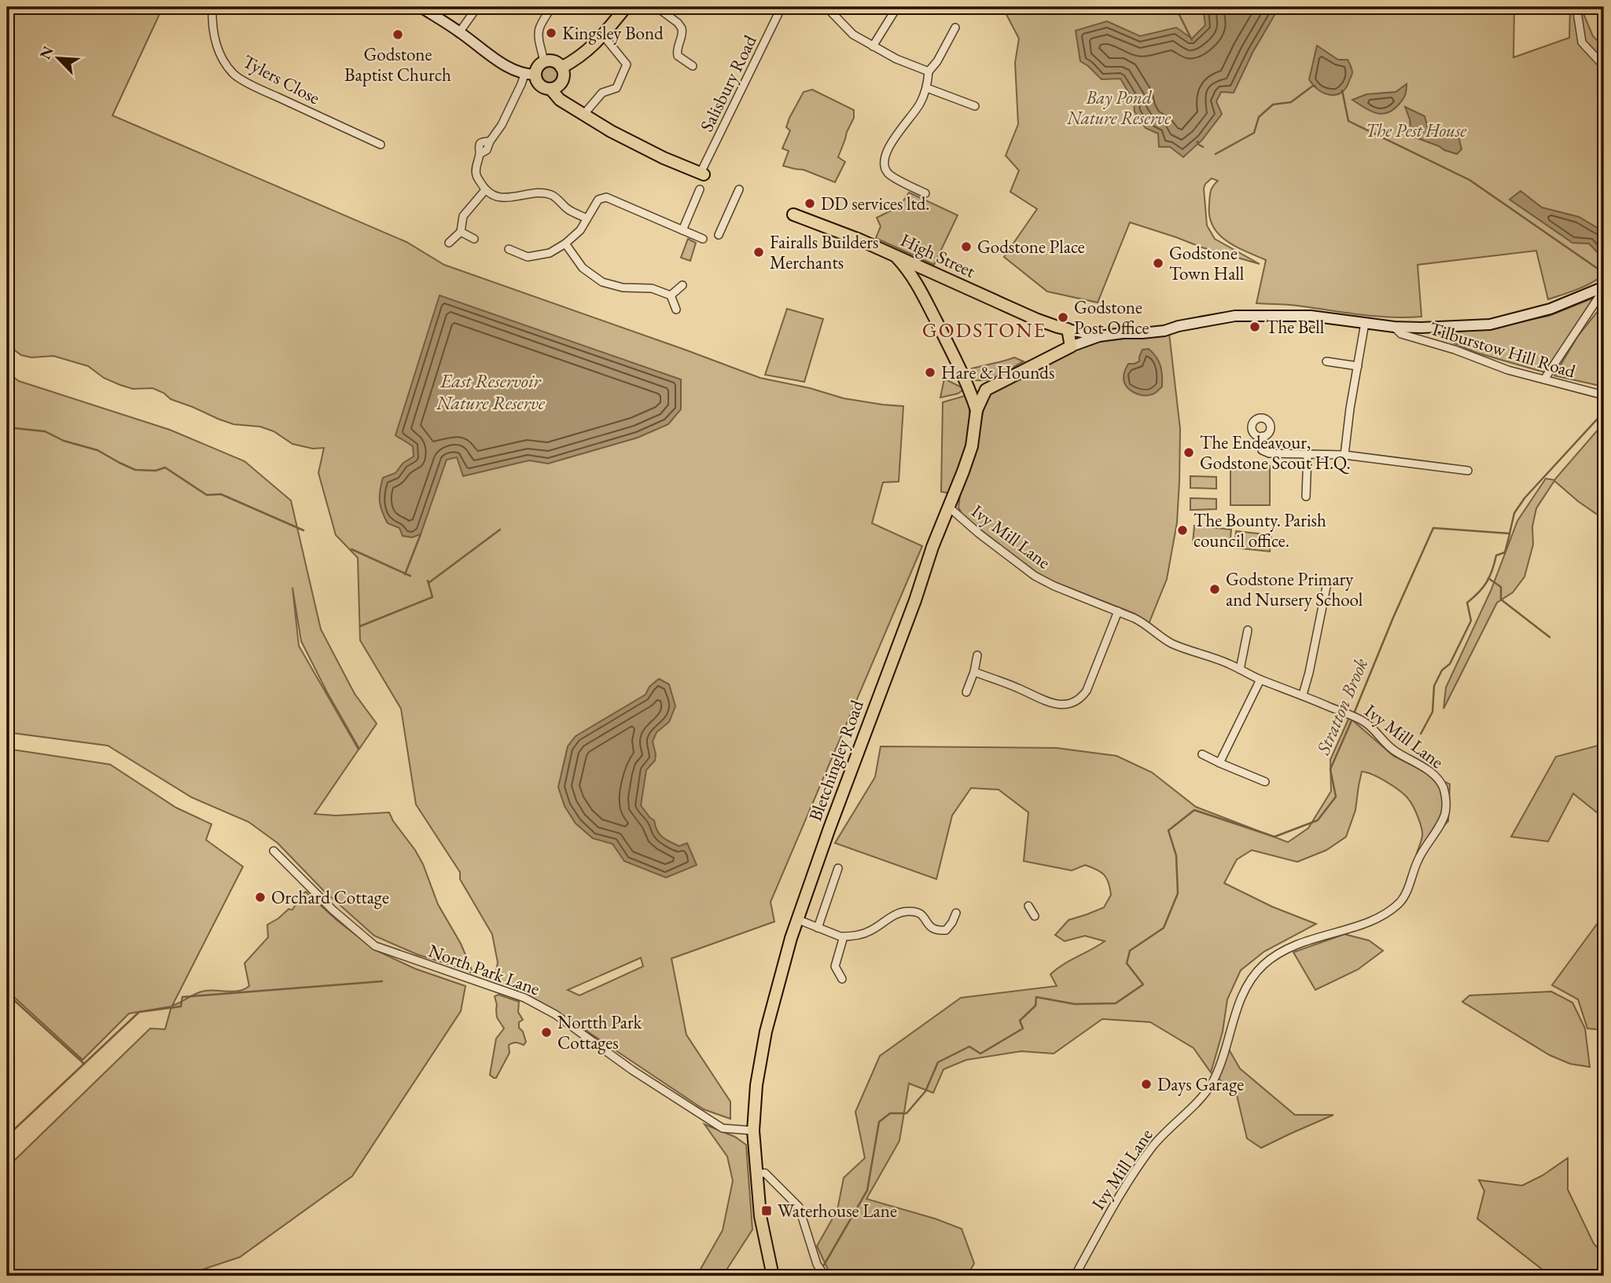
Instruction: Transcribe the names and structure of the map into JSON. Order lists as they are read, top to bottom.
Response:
{
  "streets": {
    "main road": ["High Street", "Bletchingley Road"],
    "street": [
      "Tylers Close",
      "Salisbury Road",
      "Tilburstow Hill Road",
      "Ivy Mill Lane",
      "North Park Lane"
    ]
  },
  "crossings": [
    ["Ivy Mill Lane", "Bletchingley Road"],
    ["Bletchingley Road", "North Park Lane"]
  ],
  "districts": ["GODSTONE"],
  "water": ["East Reservoir Nature Reserve", "Stratton Brook"],
  "parks": ["Bay Pond Nature Reserve", "The Pest House"],
  "places": {
    "other": [
      "Kingsley Bond",
      "Godstone Baptist Church",
      "DD services ltd.",
      "Godstone Place",
      "Fairalls Builders Merchants",
      "Godstone Town Hall",
      "Godstone Post Office",
      "The Bell",
      "Hare & Hounds",
      "The Endeavour, Godstone Scout H.Q.",
      "The Bounty. Parish council office.",
      "Godstone Primary and Nursery School",
      "Orchard Cottage",
      "Nortth Park Cottages",
      "Days Garage"
    ],
    "transit": ["Waterhouse Lane"]
  },
  "north": "top left"
}
